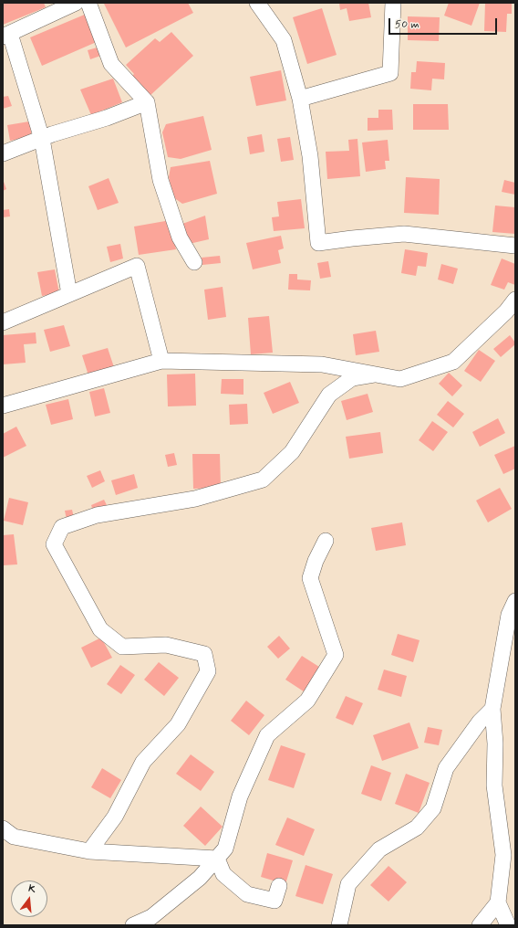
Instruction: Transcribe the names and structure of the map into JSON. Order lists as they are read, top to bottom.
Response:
{
  "scale_bar": "50 m",
  "north": "top"
}
